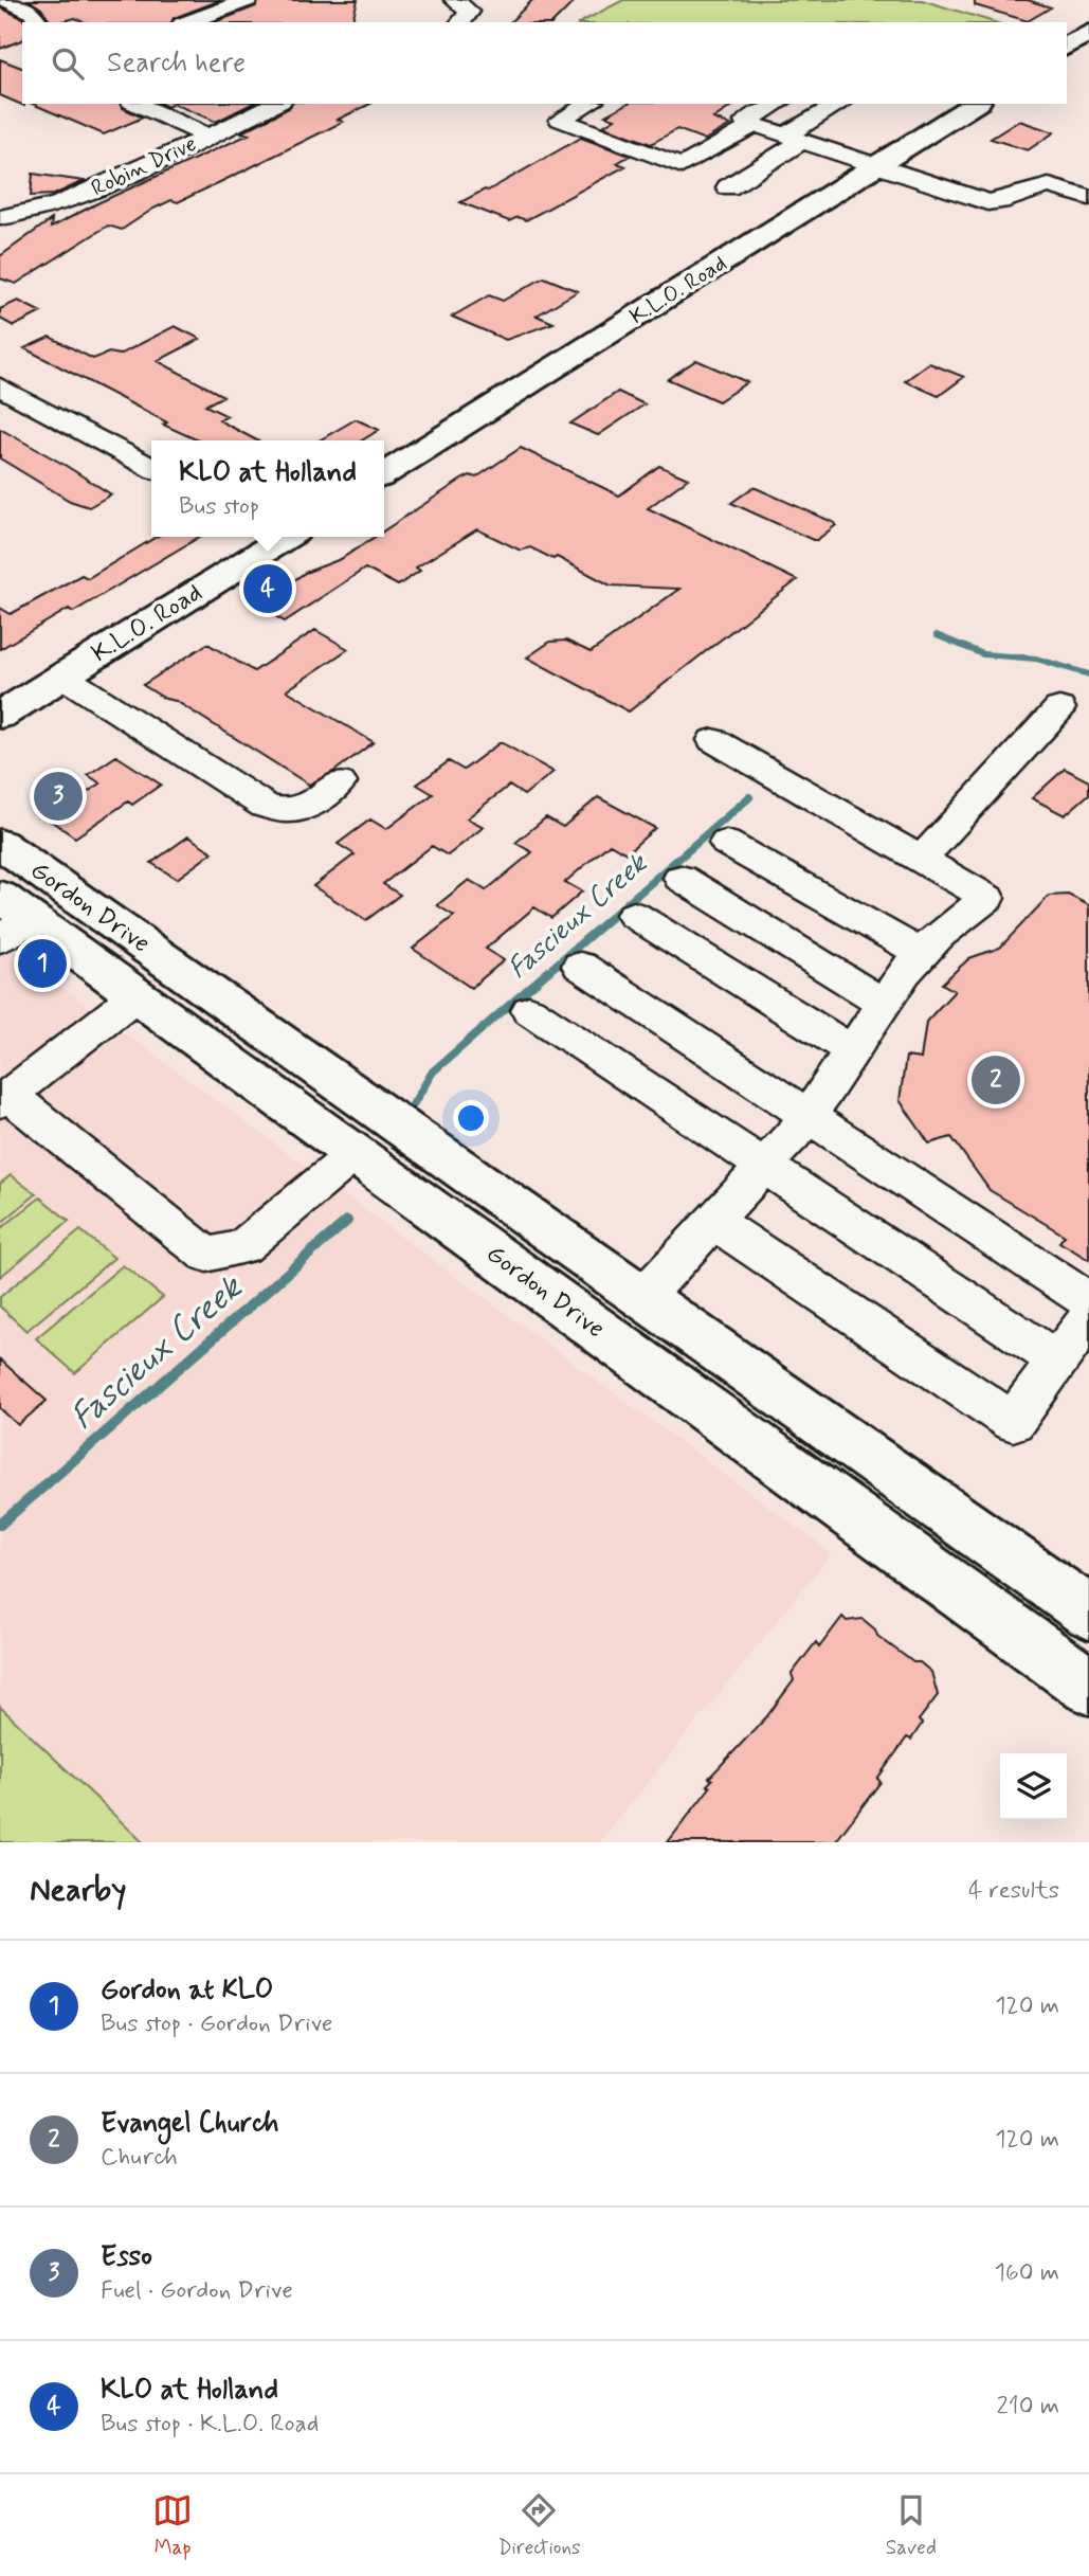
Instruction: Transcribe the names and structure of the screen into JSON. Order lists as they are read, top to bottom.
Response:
{
  "streets": {
    "main road": ["K.L.O. Road", "Gordon Drive"],
    "street": ["Robin Drive"]
  },
  "water": ["Fascieux Creek"],
  "page": {
    "search": "Search here",
    "popup": ["KLO at Holland", "Bus stop"],
    "pins": [
      "4",
      "3",
      "1",
      "2"
    ],
    "heading": ["Nearby", "4 results"],
    "list": [
      {
        "mark": "1",
        "name": "Gordon at KLO",
        "note": "Bus stop · Gordon Drive",
        "value": "120 m"
      },
      {
        "mark": "2",
        "name": "Evangel Church",
        "note": "Church",
        "value": "120 m"
      },
      {
        "mark": "3",
        "name": "Esso",
        "note": "Fuel · Gordon Drive",
        "value": "160 m"
      },
      {
        "mark": "4",
        "name": "KLO at Holland",
        "note": "Bus stop · K.L.O. Road",
        "value": "210 m"
      }
    ],
    "nav": ["Map", "Directions", "Saved"]
  }
}
